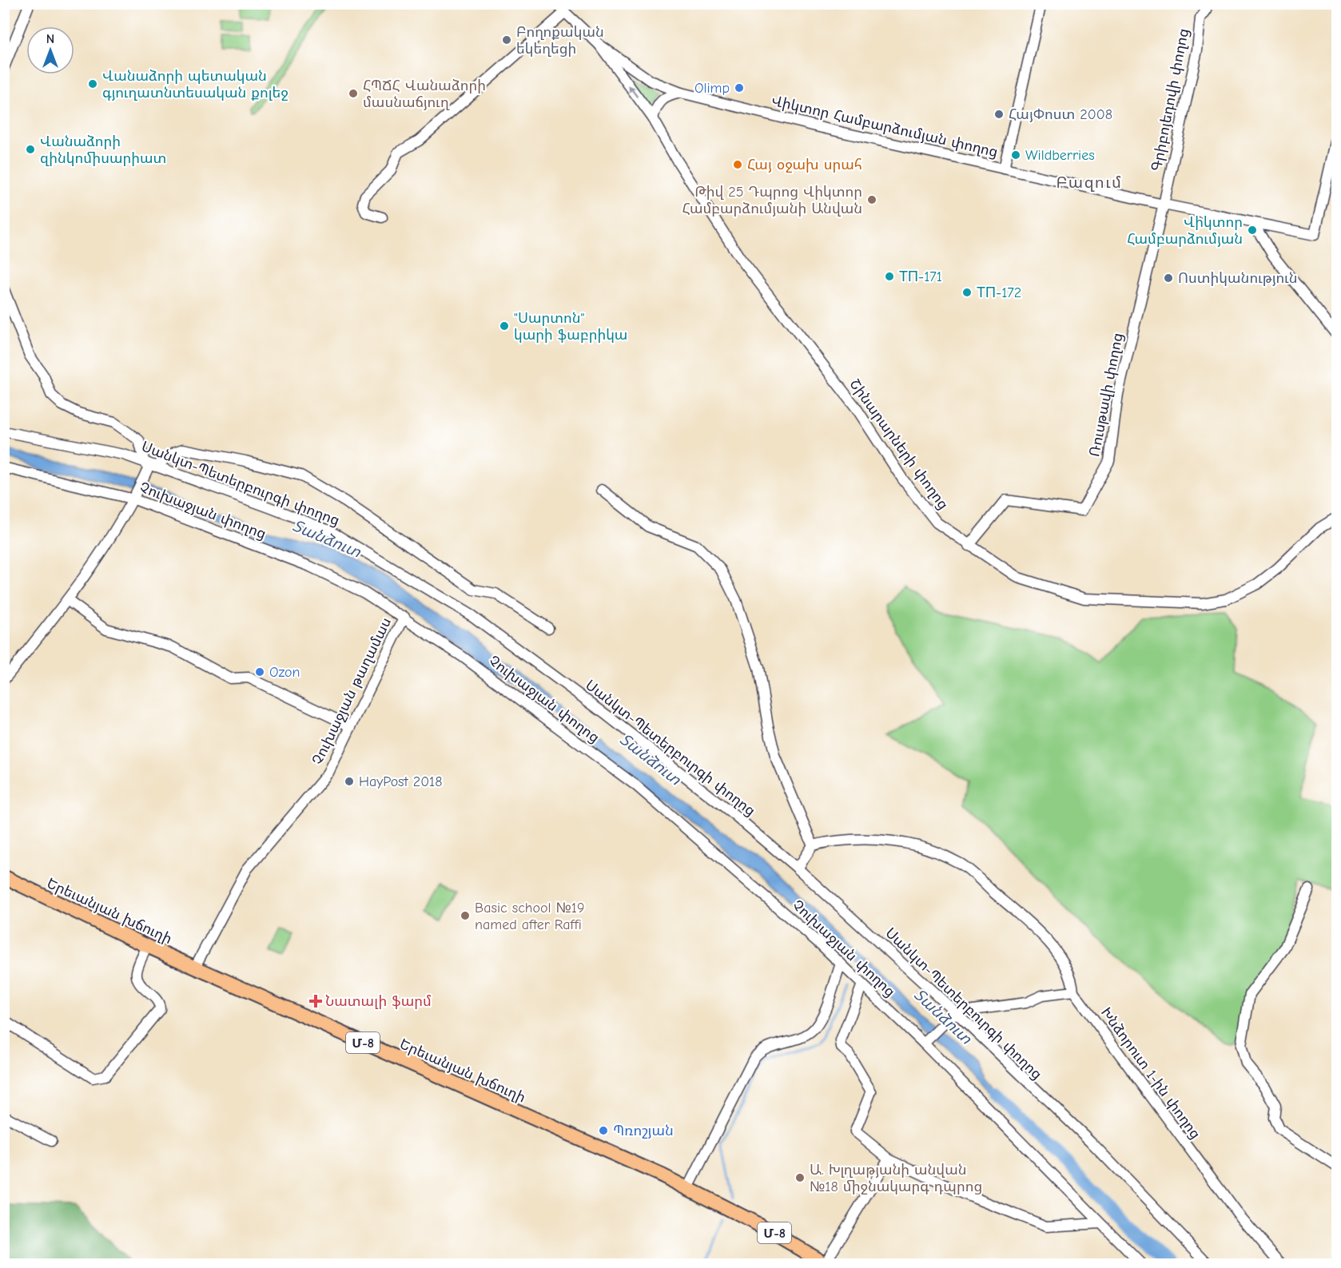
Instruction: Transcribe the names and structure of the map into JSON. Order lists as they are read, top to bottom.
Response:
{
  "streets": {
    "highway": ["Երեւանյան խճուղի", "Մ-8"],
    "street": [
      "Գրիբոյեդովի փողոց",
      "Վիկտոր Համբարձումյան փողոց",
      "Ռուսթավի փողոց",
      "Շինարարների փողոց",
      "Սանկտ-Պետերբուրգի փողոց",
      "Չուխաջյան փողոց",
      "Չուխաջյան թաղամաս",
      "Խնձորուտ 1-ին փողոց"
    ]
  },
  "crossings": [
    ["Գրիբոյեդովի փողոց", "Վիկտոր Համբարձումյան փողոց"],
    ["Գրիբոյեդովի փողոց", "Ռուսթավի փողոց"],
    ["Վիկտոր Համբարձումյան փողոց", "Ռուսթավի փողոց"],
    ["Վիկտոր Համբարձումյան փողոց", "Շինարարների փողոց"],
    ["Ռուսթավի փողոց", "Շինարարների փողոց"],
    ["Չուխաջյան փողոց", "Չուխաջյան թաղամաս"],
    ["Չուխաջյան թաղամաս", "Երեւանյան խճուղի"]
  ],
  "districts": ["Բազում"],
  "water": ["Տանձուտ"],
  "places": {
    "other": [
      "Բողոքական եկեղեցի",
      "Վանաձորի պետական գյուղատնտեսական քոլեջ",
      "Olimp",
      "ՀՊՃՀ Վանաձորի մասնաճյուղ",
      "ՀայՓոստ 2008",
      "Վանաձորի զինկոմիսարիատ",
      "Wildberries",
      "Հայ օջախ սրահ",
      "Թիվ 25 Դպրոց Վիկտոր Համբարձումյանի Անվան",
      "Վիկտոր Համբարձումյան",
      "ТП-171",
      "Ոստիկանություն",
      "ТП-172",
      "\"Սարտոն\" կարի ֆաբրիկա",
      "Ozon",
      "HayPost 2018",
      "Basic school №19 named after Raffi",
      "Պռոշյան",
      "Ա. Խլղաթյանի անվան №18 միջնակարգ դպրոց"
    ],
    "health": ["Նատալի ֆարմ"]
  },
  "north": "top"
}
